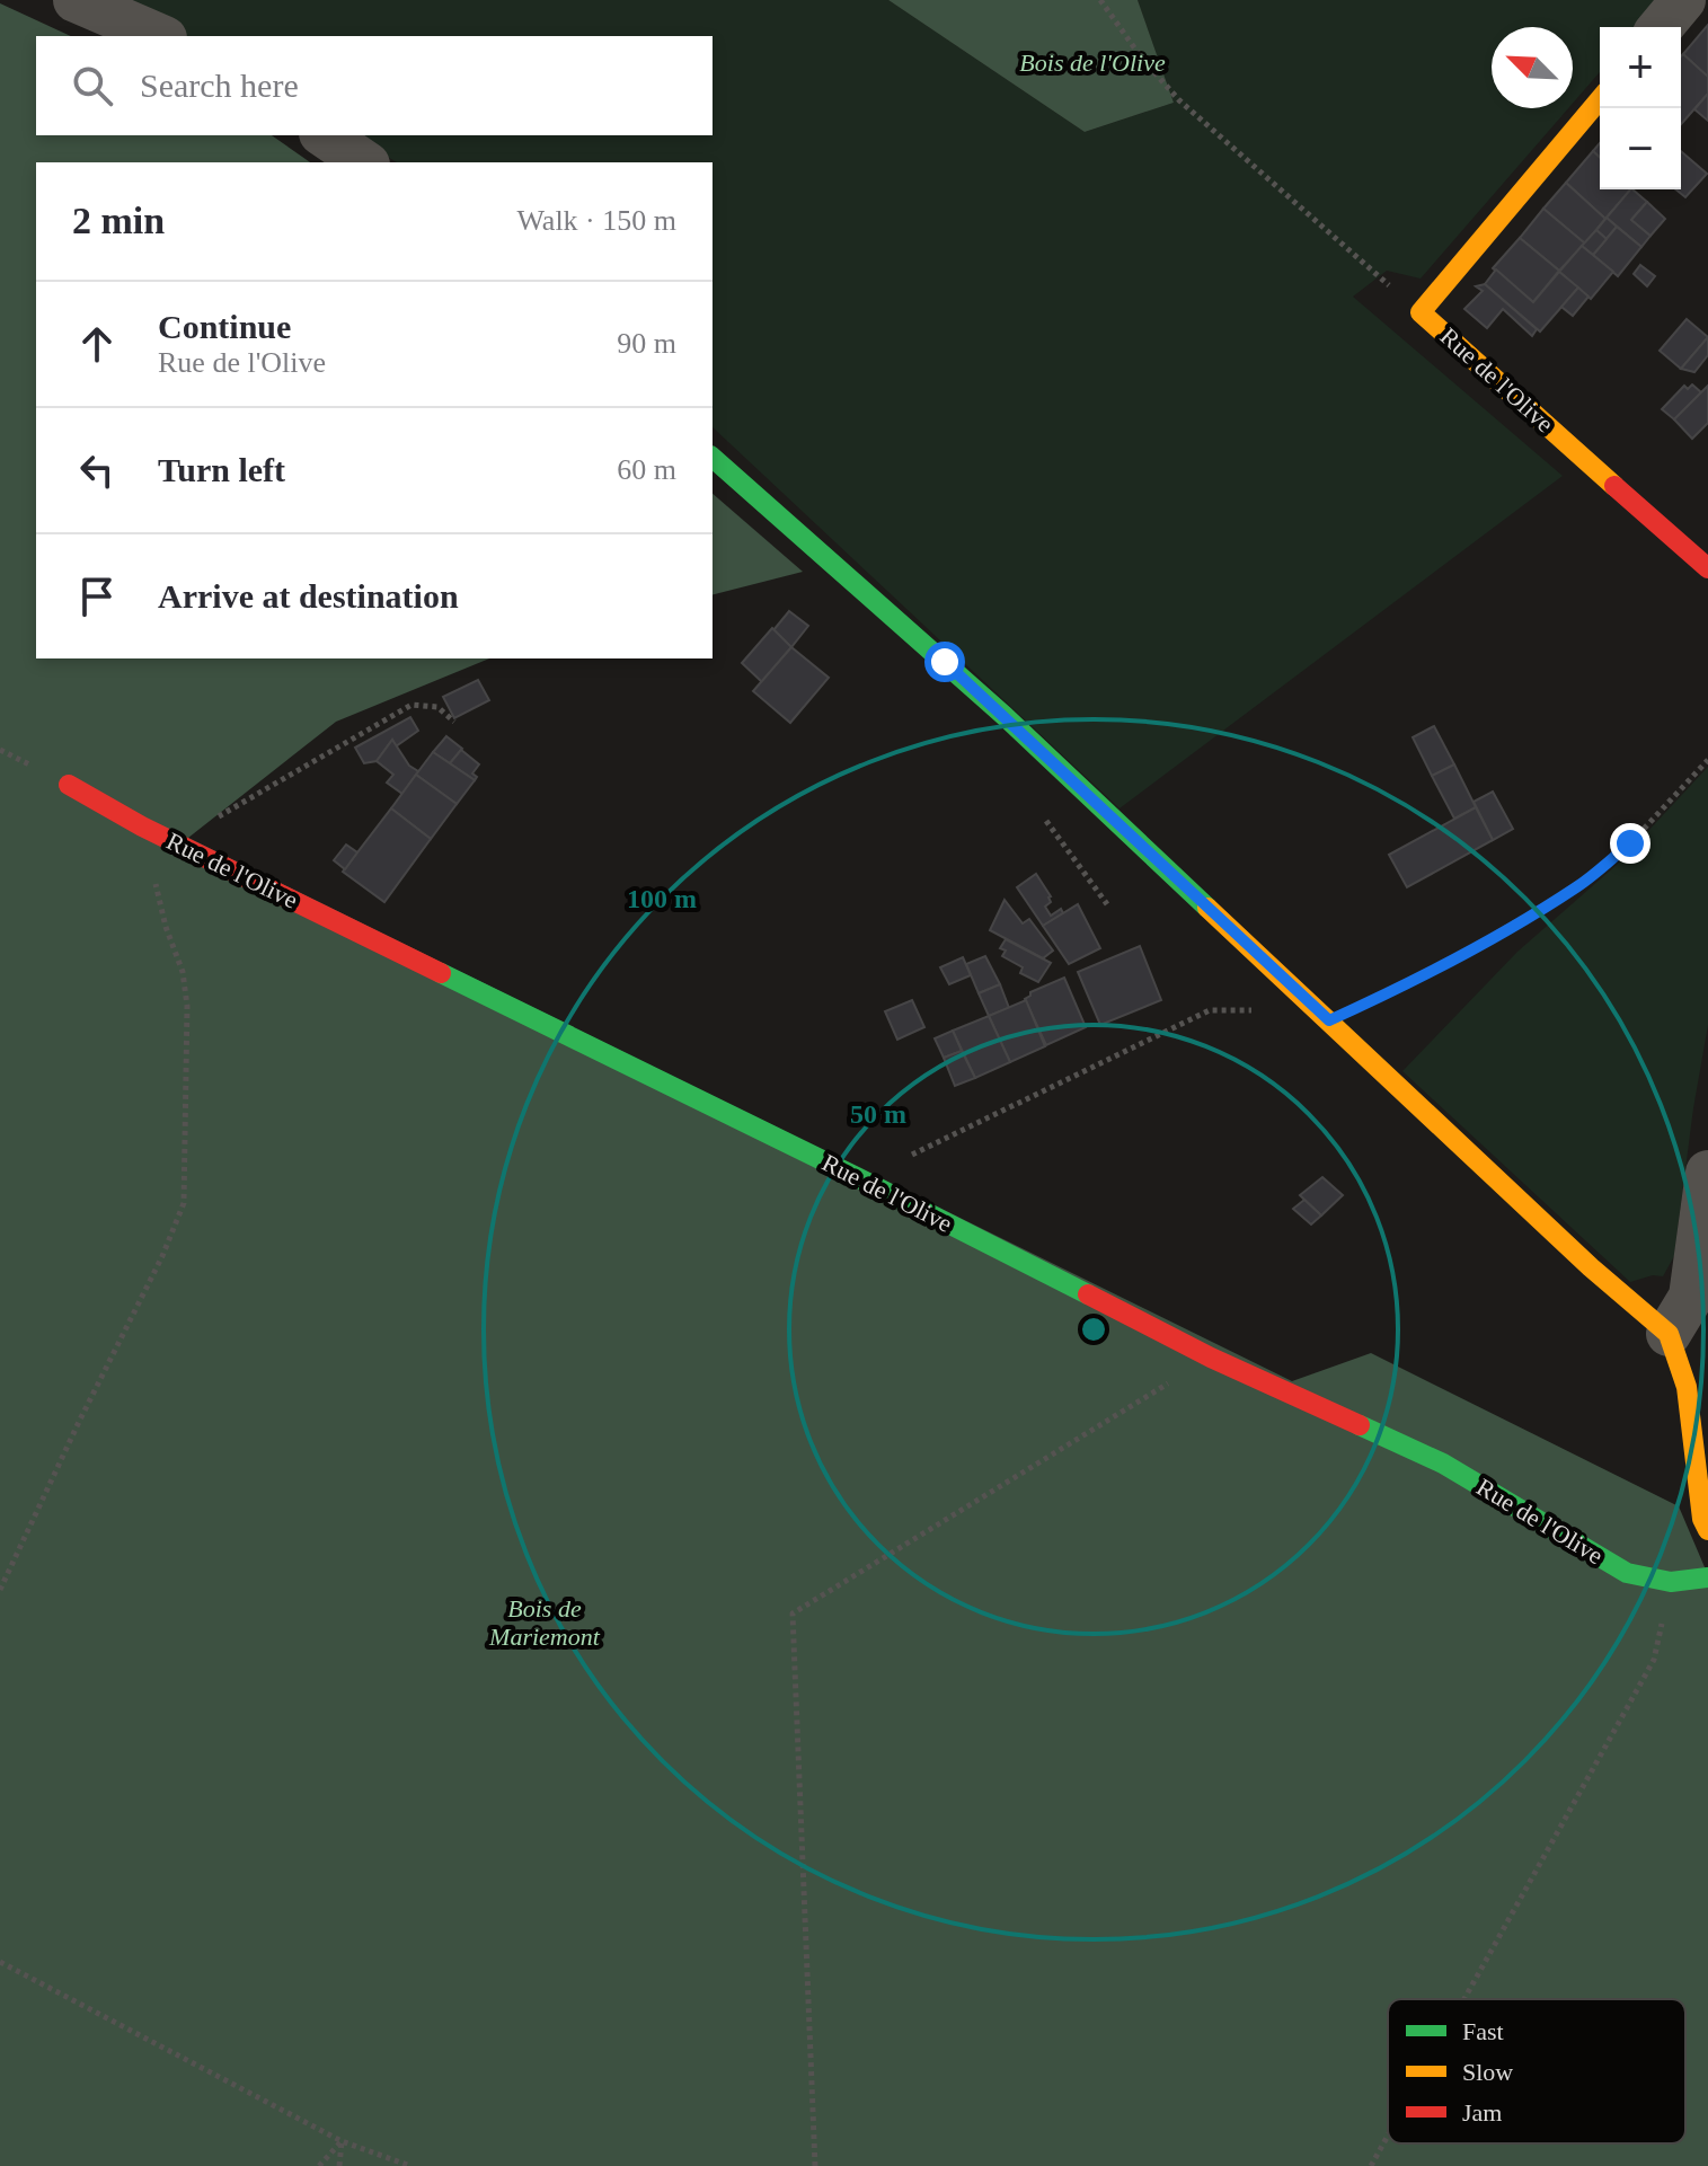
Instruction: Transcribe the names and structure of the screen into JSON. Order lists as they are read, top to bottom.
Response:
{
  "streets": {
    "street": ["Rue de l'Olive"]
  },
  "parks": ["Bois de l'Olive", "Bois de Mariemont"],
  "legend": ["Fast", "Slow", "Jam"],
  "north": "top left",
  "page": {
    "map_buttons": ["+", "−"],
    "search": "Search here",
    "heading": ["2 min", "Walk · 150 m"],
    "list": [
      ["Continue", "Rue de l'Olive", "90 m"],
      ["Turn left", "60 m"],
      "Arrive at destination"
    ]
  },
  "rings": ["100 m", "50 m"]
}
